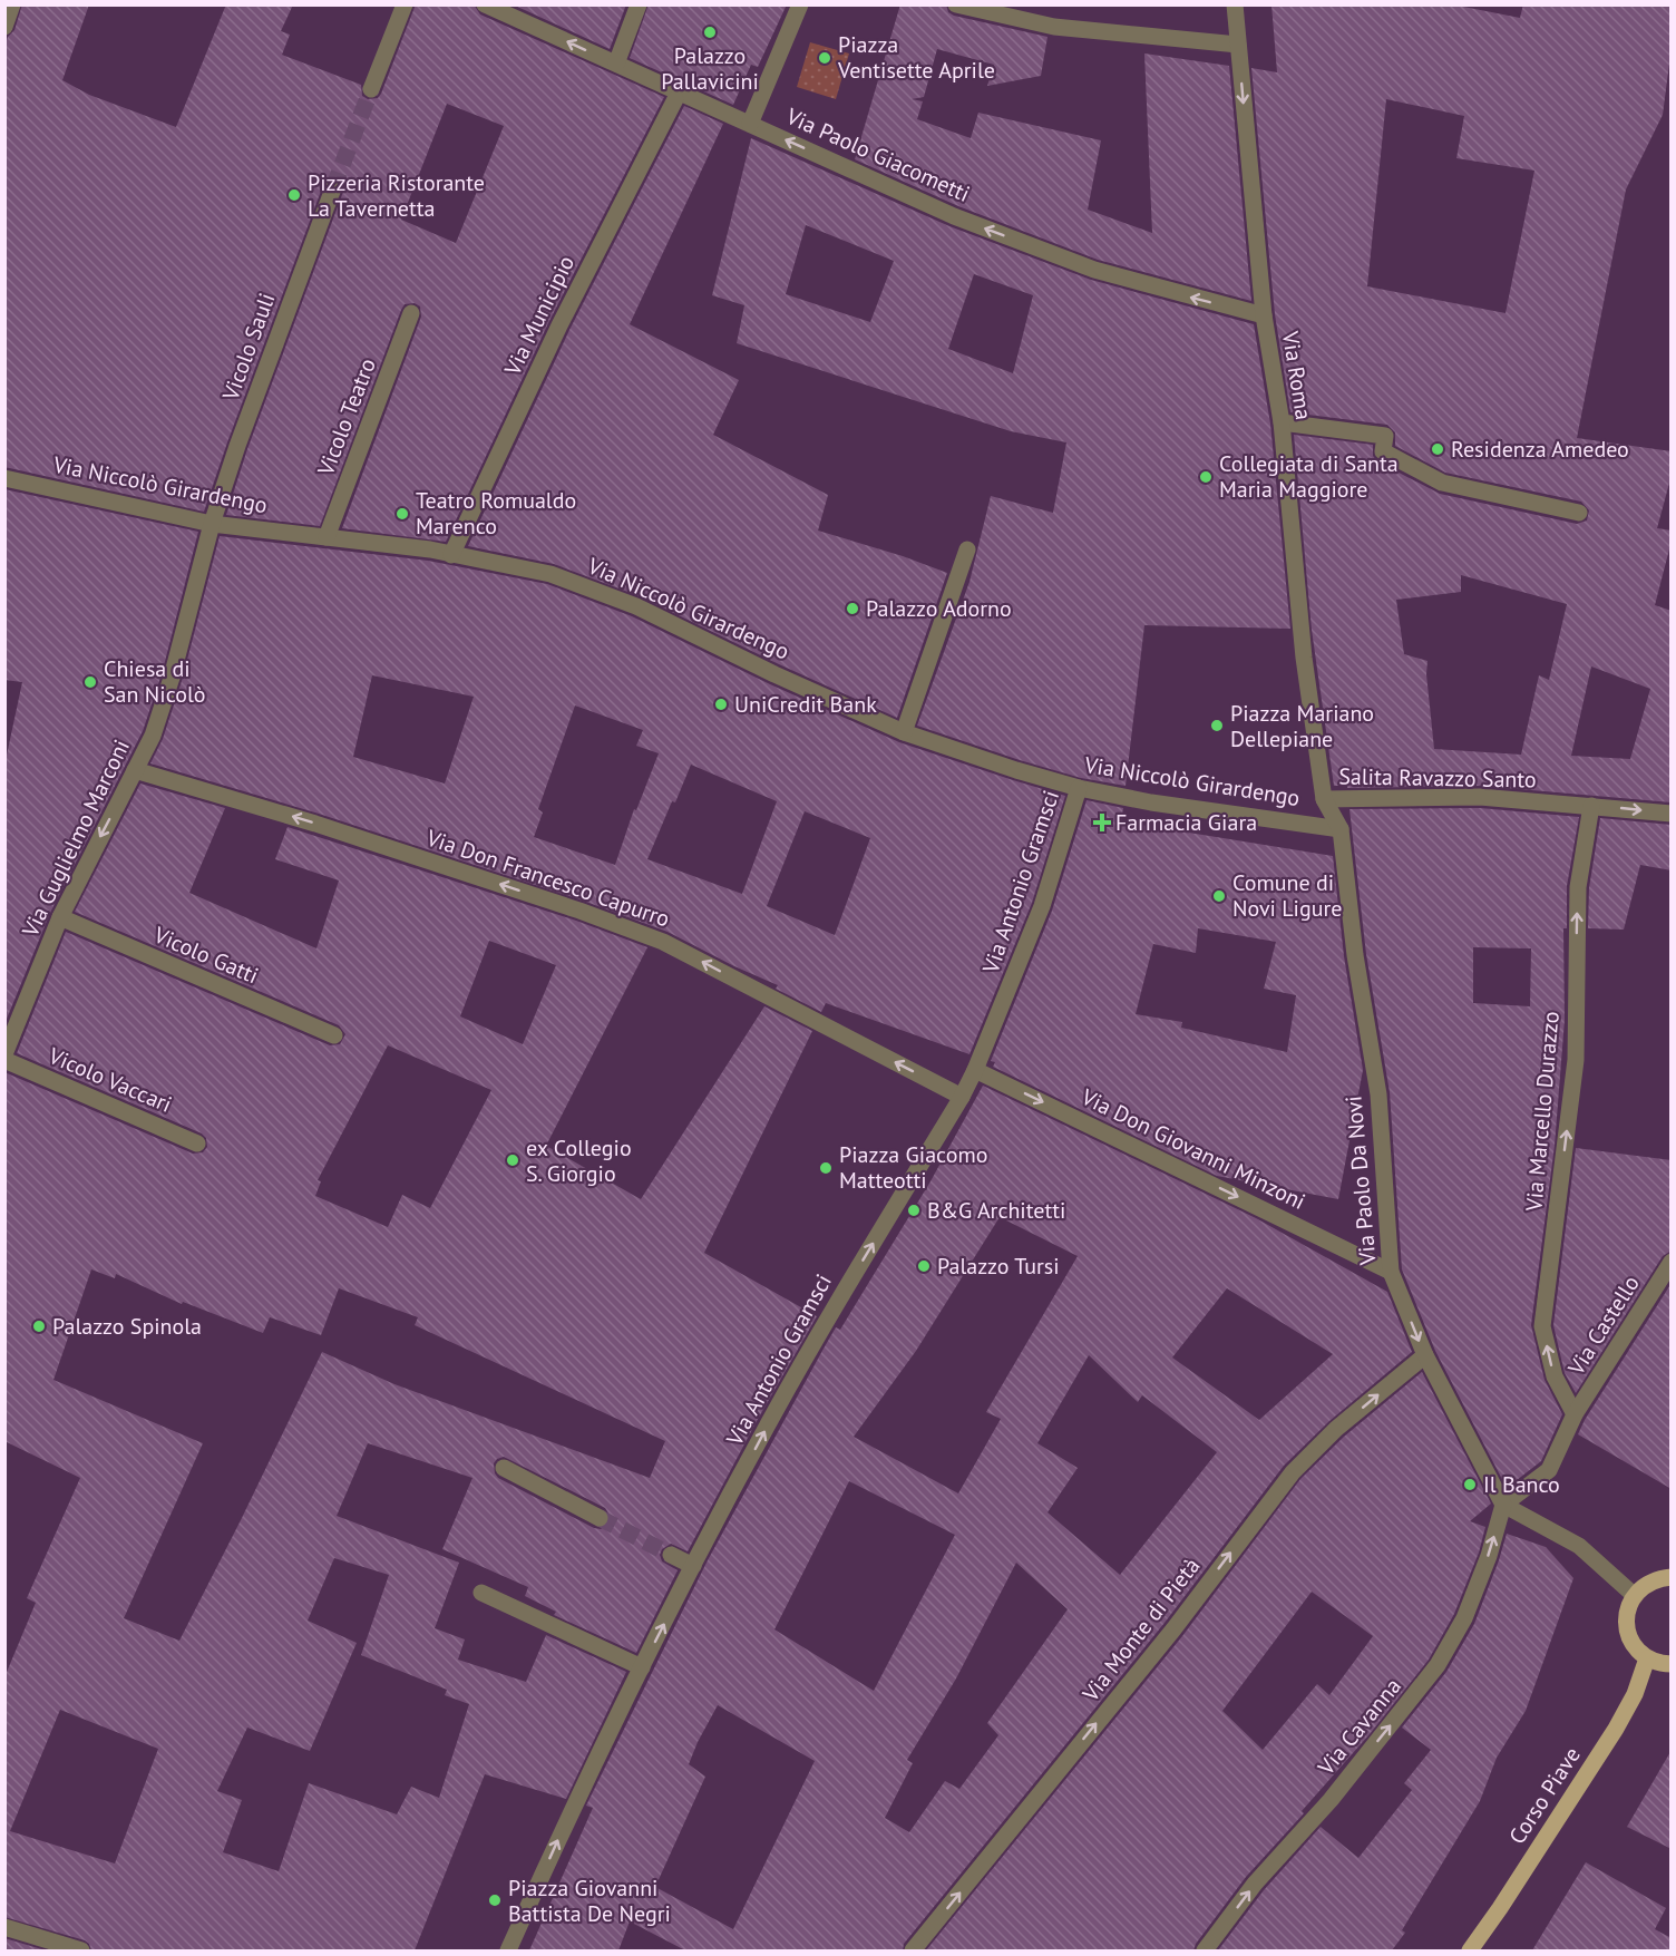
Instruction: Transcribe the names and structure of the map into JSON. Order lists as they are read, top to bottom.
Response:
{
  "streets": {
    "main road": ["Corso Piave"],
    "street": [
      "Via Paolo Giacometti",
      "Via Municipio",
      "Vicolo Sauli",
      "Via Roma",
      "Vicolo Teatro",
      "Via Niccolò Girardengo",
      "Salita Ravazzo Santo",
      "Via Guglielmo Marconi",
      "Via Don Francesco Capurro",
      "Via Antonio Gramsci",
      "Vicolo Gatti",
      "Vicolo Vaccari",
      "Via Marcello Durazzo",
      "Via Don Giovanni Minzoni",
      "Via Paolo Da Novi",
      "Via Castello",
      "Via Monte di Pietà",
      "Via Cavanna"
    ]
  },
  "crossings": [
    ["Via Paolo Giacometti", "Via Roma"],
    ["Via Municipio", "Via Niccolò Girardengo"],
    ["Vicolo Sauli", "Via Niccolò Girardengo"],
    ["Vicolo Sauli", "Via Guglielmo Marconi"],
    ["Via Roma", "Via Niccolò Girardengo"],
    ["Via Roma", "Salita Ravazzo Santo"],
    ["Via Roma", "Via Paolo Da Novi"],
    ["Vicolo Teatro", "Via Niccolò Girardengo"],
    ["Via Niccolò Girardengo", "Via Guglielmo Marconi"],
    ["Via Niccolò Girardengo", "Via Antonio Gramsci"],
    ["Via Niccolò Girardengo", "Via Paolo Da Novi"],
    ["Salita Ravazzo Santo", "Via Marcello Durazzo"],
    ["Via Guglielmo Marconi", "Via Don Francesco Capurro"],
    ["Via Guglielmo Marconi", "Vicolo Gatti"],
    ["Via Don Francesco Capurro", "Via Antonio Gramsci"],
    ["Via Antonio Gramsci", "Via Don Giovanni Minzoni"],
    ["Via Marcello Durazzo", "Via Castello"],
    ["Via Don Giovanni Minzoni", "Via Paolo Da Novi"],
    ["Via Paolo Da Novi", "Via Castello"],
    ["Via Paolo Da Novi", "Via Monte di Pietà"],
    ["Via Paolo Da Novi", "Via Cavanna"],
    ["Via Castello", "Via Cavanna"]
  ],
  "one_way": [
    "Via Paolo Giacometti",
    "Via Don Francesco Capurro",
    "Via Antonio Gramsci",
    "Via Marcello Durazzo",
    "Via Don Giovanni Minzoni",
    "Via Monte di Pietà",
    "Via Cavanna"
  ],
  "places": {
    "other": [
      "Palazzo Pallavicini",
      "Piazza Ventisette Aprile",
      "Pizzeria Ristorante La Tavernetta",
      "Residenza Amedeo",
      "Collegiata di Santa Maria Maggiore",
      "Teatro Romualdo Marenco",
      "Palazzo Adorno",
      "Chiesa di San Nicolò",
      "UniCredit Bank",
      "Piazza Mariano Dellepiane",
      "Comune di Novi Ligure",
      "ex Collegio S. Giorgio",
      "Piazza Giacomo Matteotti",
      "B&G Architetti",
      "Palazzo Tursi",
      "Palazzo Spinola",
      "Il Banco",
      "Piazza Giovanni Battista De Negri"
    ],
    "health": ["Farmacia Giara"]
  }
}
